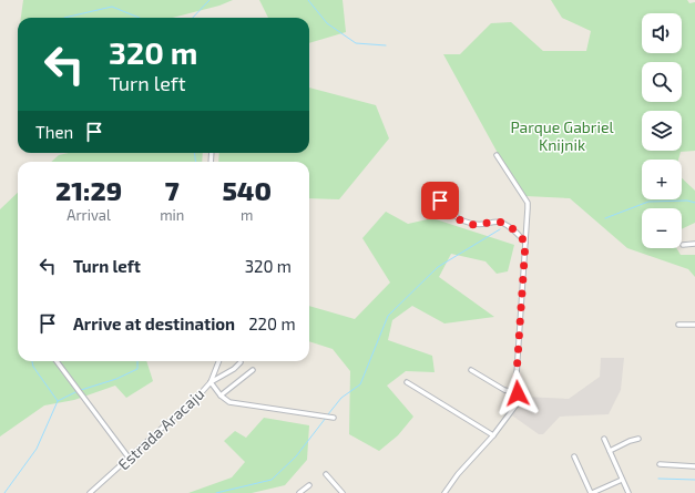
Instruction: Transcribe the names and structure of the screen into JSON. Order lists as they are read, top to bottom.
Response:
{
  "streets": {
    "street": ["Estrada Aracaju"]
  },
  "parks": ["Parque Gabriel Knijnik"],
  "page": {
    "map_buttons": ["+", "−"],
    "turn": ["320 m", "Turn left"],
    "then": "Then",
    "eta": [
      "21:29",
      "Arrival",
      "7",
      "min",
      "540",
      "m"
    ],
    "list": [
      {
        "name": "Turn left",
        "value": "320 m"
      },
      {
        "name": "Arrive at destination",
        "value": "220 m"
      }
    ]
  }
}
